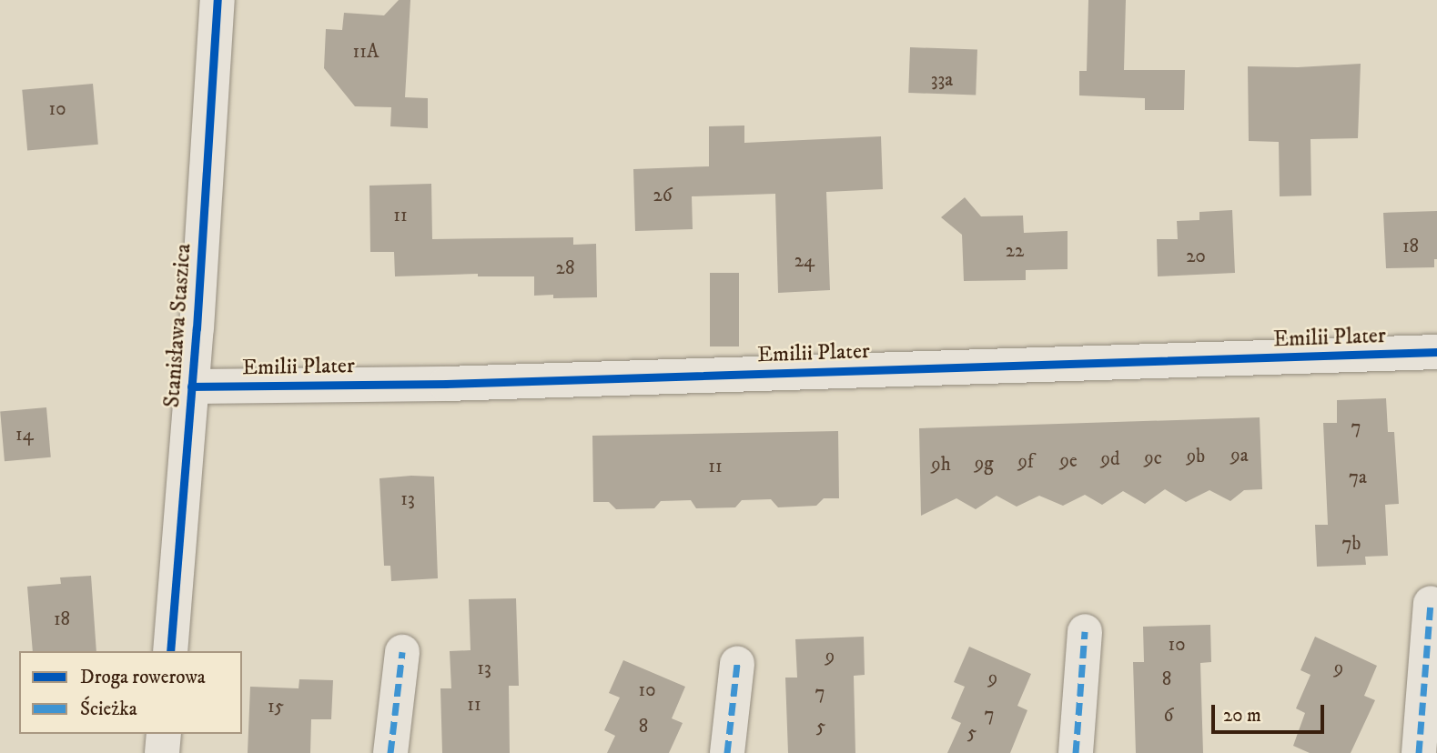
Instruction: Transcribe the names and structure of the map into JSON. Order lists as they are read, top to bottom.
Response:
{
  "streets": {
    "street": ["Stanisława Staszica", "Emilii Plater"]
  },
  "crossings": [
    ["Stanisława Staszica", "Emilii Plater"]
  ],
  "house_numbers": [
    "11A",
    "33a",
    "10",
    "26",
    "11",
    "18",
    "22",
    "20",
    "24",
    "28",
    "7",
    "14",
    "9a",
    "9b",
    "9c",
    "9d",
    "9e",
    "9f",
    "9g",
    "9h",
    "11",
    "7a",
    "13",
    "7b",
    "18",
    "10",
    "9",
    "13",
    "9",
    "9",
    "8",
    "10",
    "7",
    "11",
    "15",
    "7",
    "6",
    "8",
    "5",
    "5"
  ],
  "legend": ["Droga rowerowa", "Ścieżka"],
  "scale_bar": "20 m"
}
